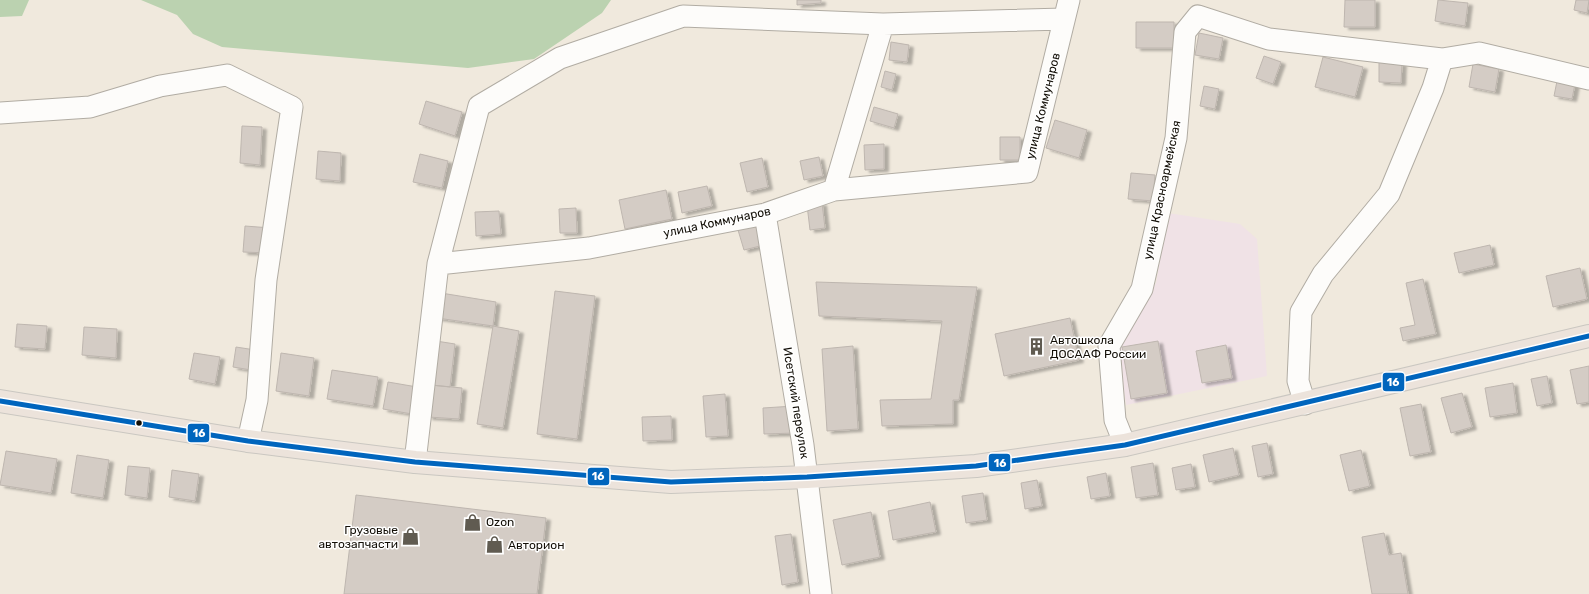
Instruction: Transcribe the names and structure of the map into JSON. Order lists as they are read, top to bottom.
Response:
{
  "streets": {
    "street": ["улица Коммунаров", "улица Красноармейская", "Исетский переулок"]
  },
  "crossings": [
    ["улица Коммунаров", "Исетский переулок"]
  ],
  "places": {
    "building": ["Автошкола ДОСААФ России"],
    "shop": ["Ozon", "Грузовые автозапчасти", "Авторион"]
  },
  "lines": ["transit line 16"]
}
